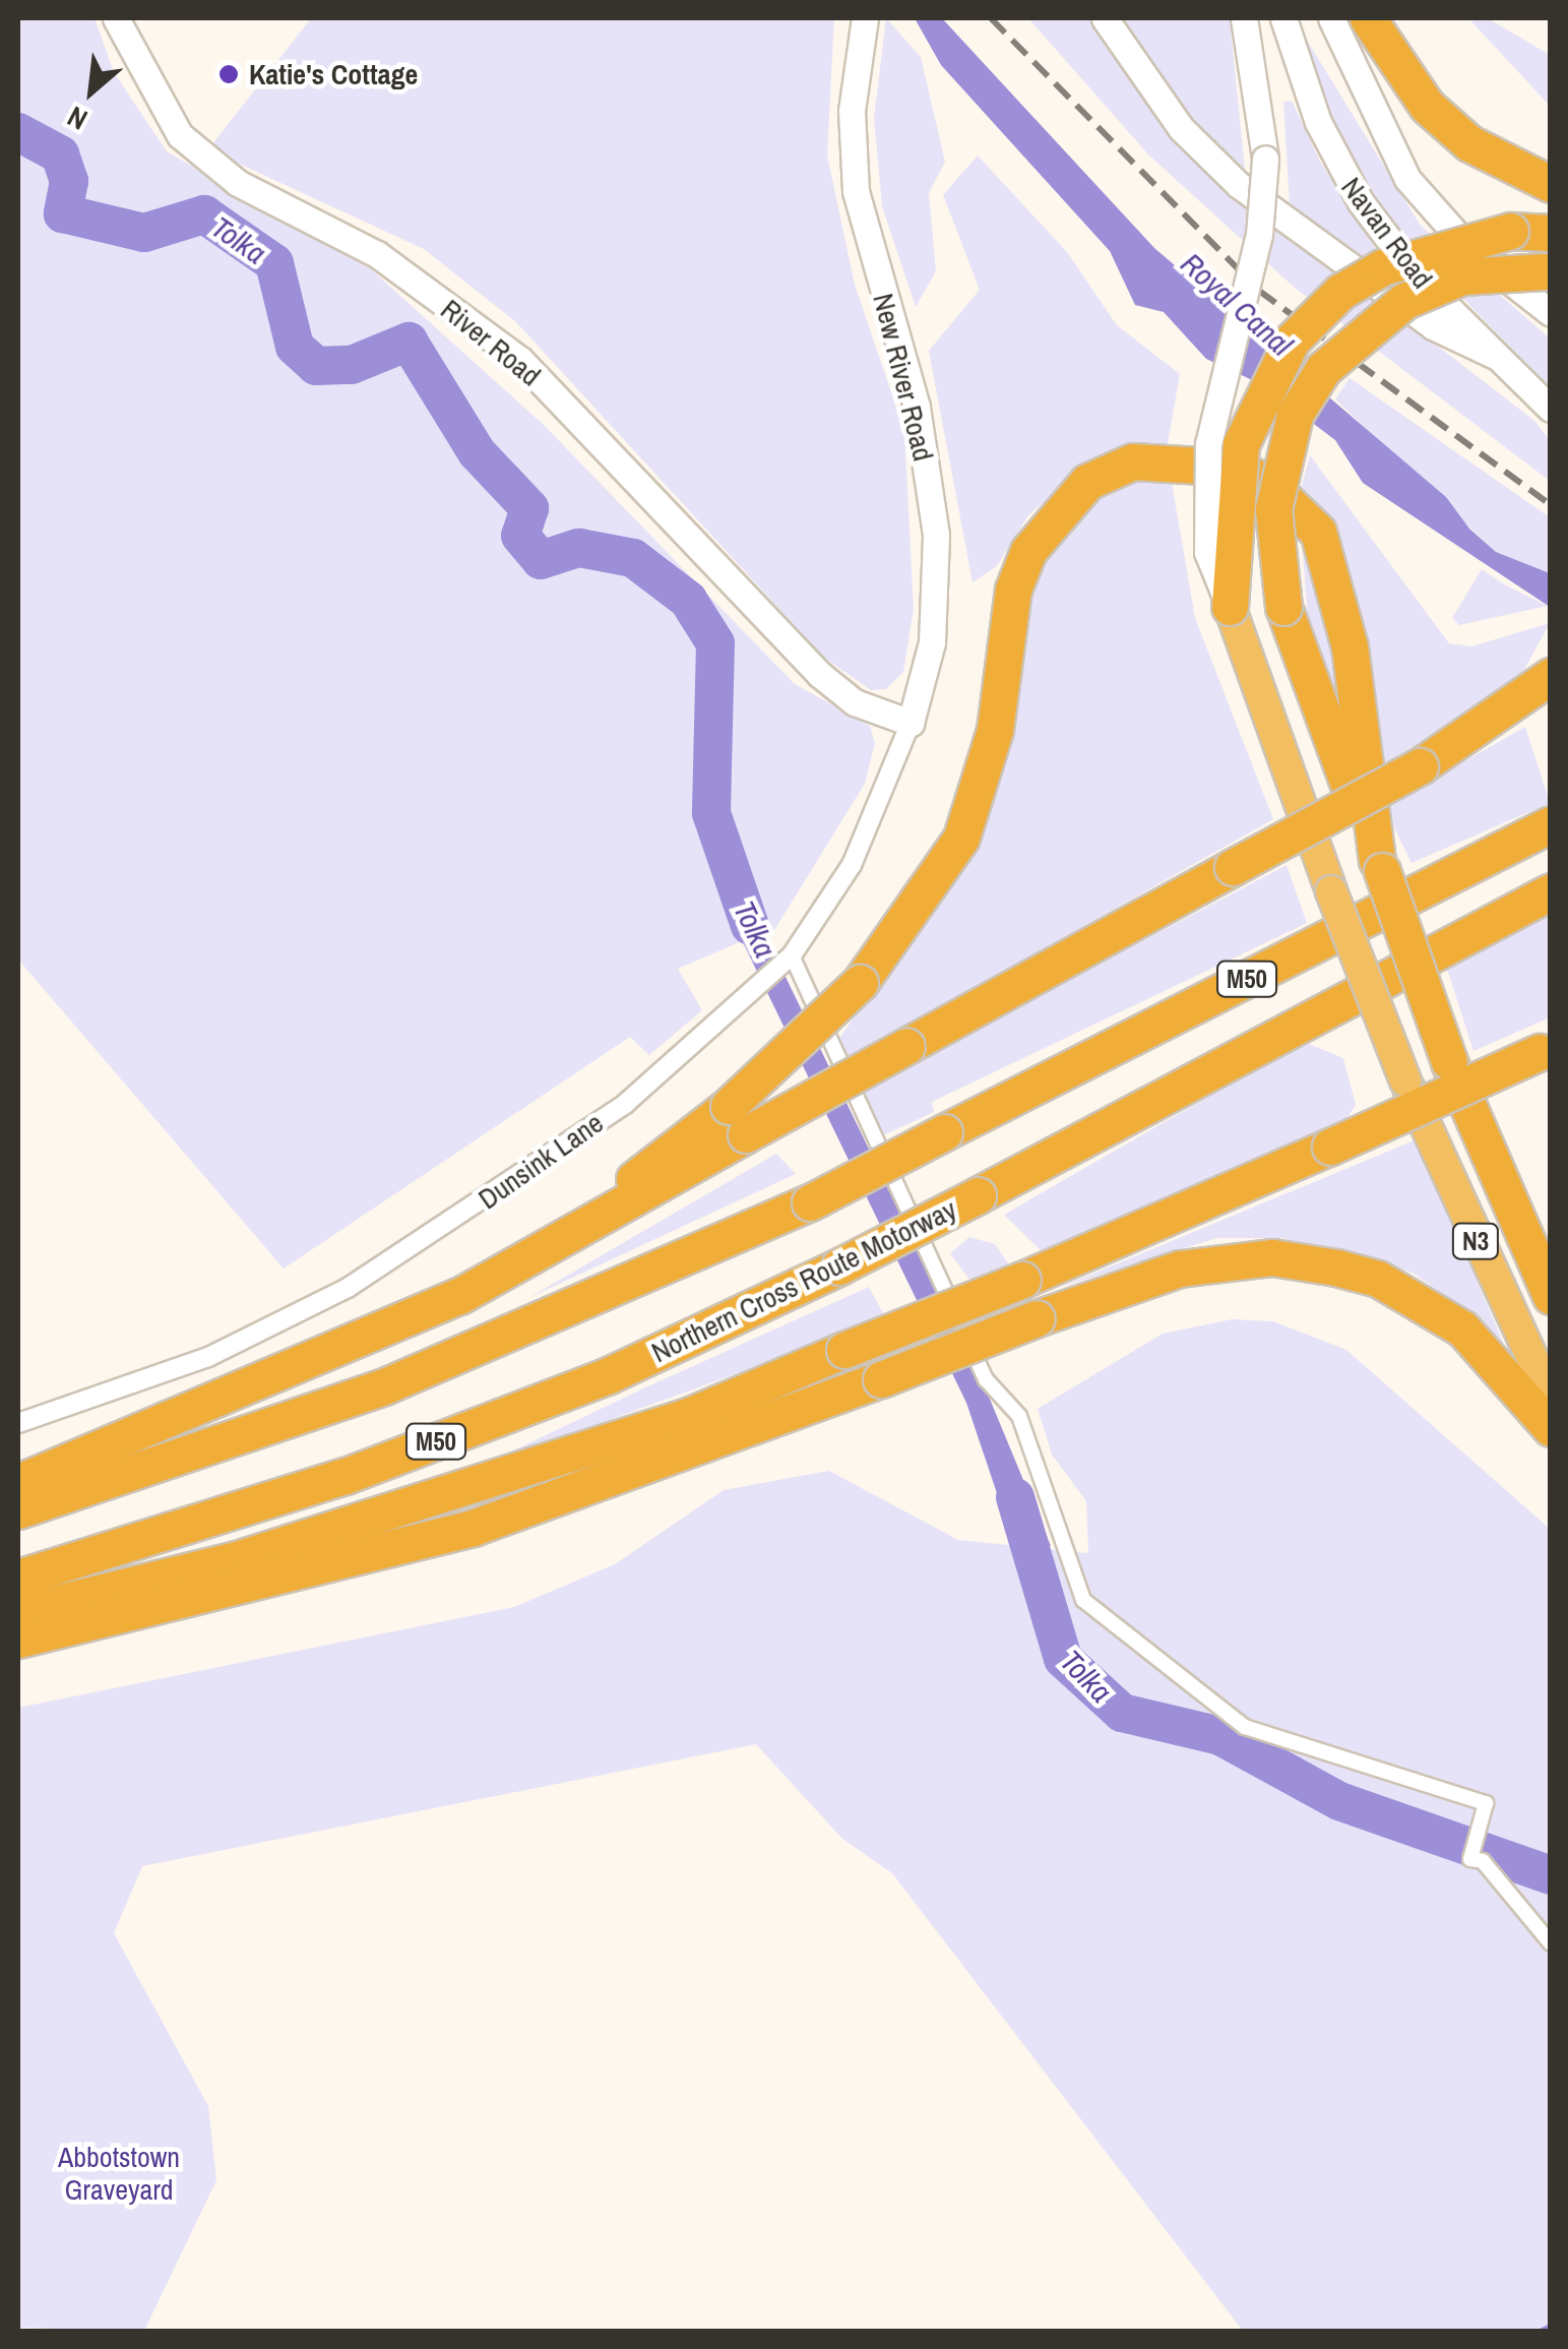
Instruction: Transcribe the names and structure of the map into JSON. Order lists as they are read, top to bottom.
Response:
{
  "streets": {
    "highway": ["M50", "N3", "Northern Cross Route Motorway"],
    "main road": ["Navan Road", "River Road", "New River Road"],
    "street": ["Dunsink Lane"]
  },
  "crossings": [
    ["River Road", "New River Road"],
    ["River Road", "Dunsink Lane"],
    ["New River Road", "Dunsink Lane"]
  ],
  "water": ["Tolka", "Royal Canal"],
  "parks": ["Abbotstown Graveyard"],
  "places": ["Katie's Cottage"],
  "north": "bottom left"
}
